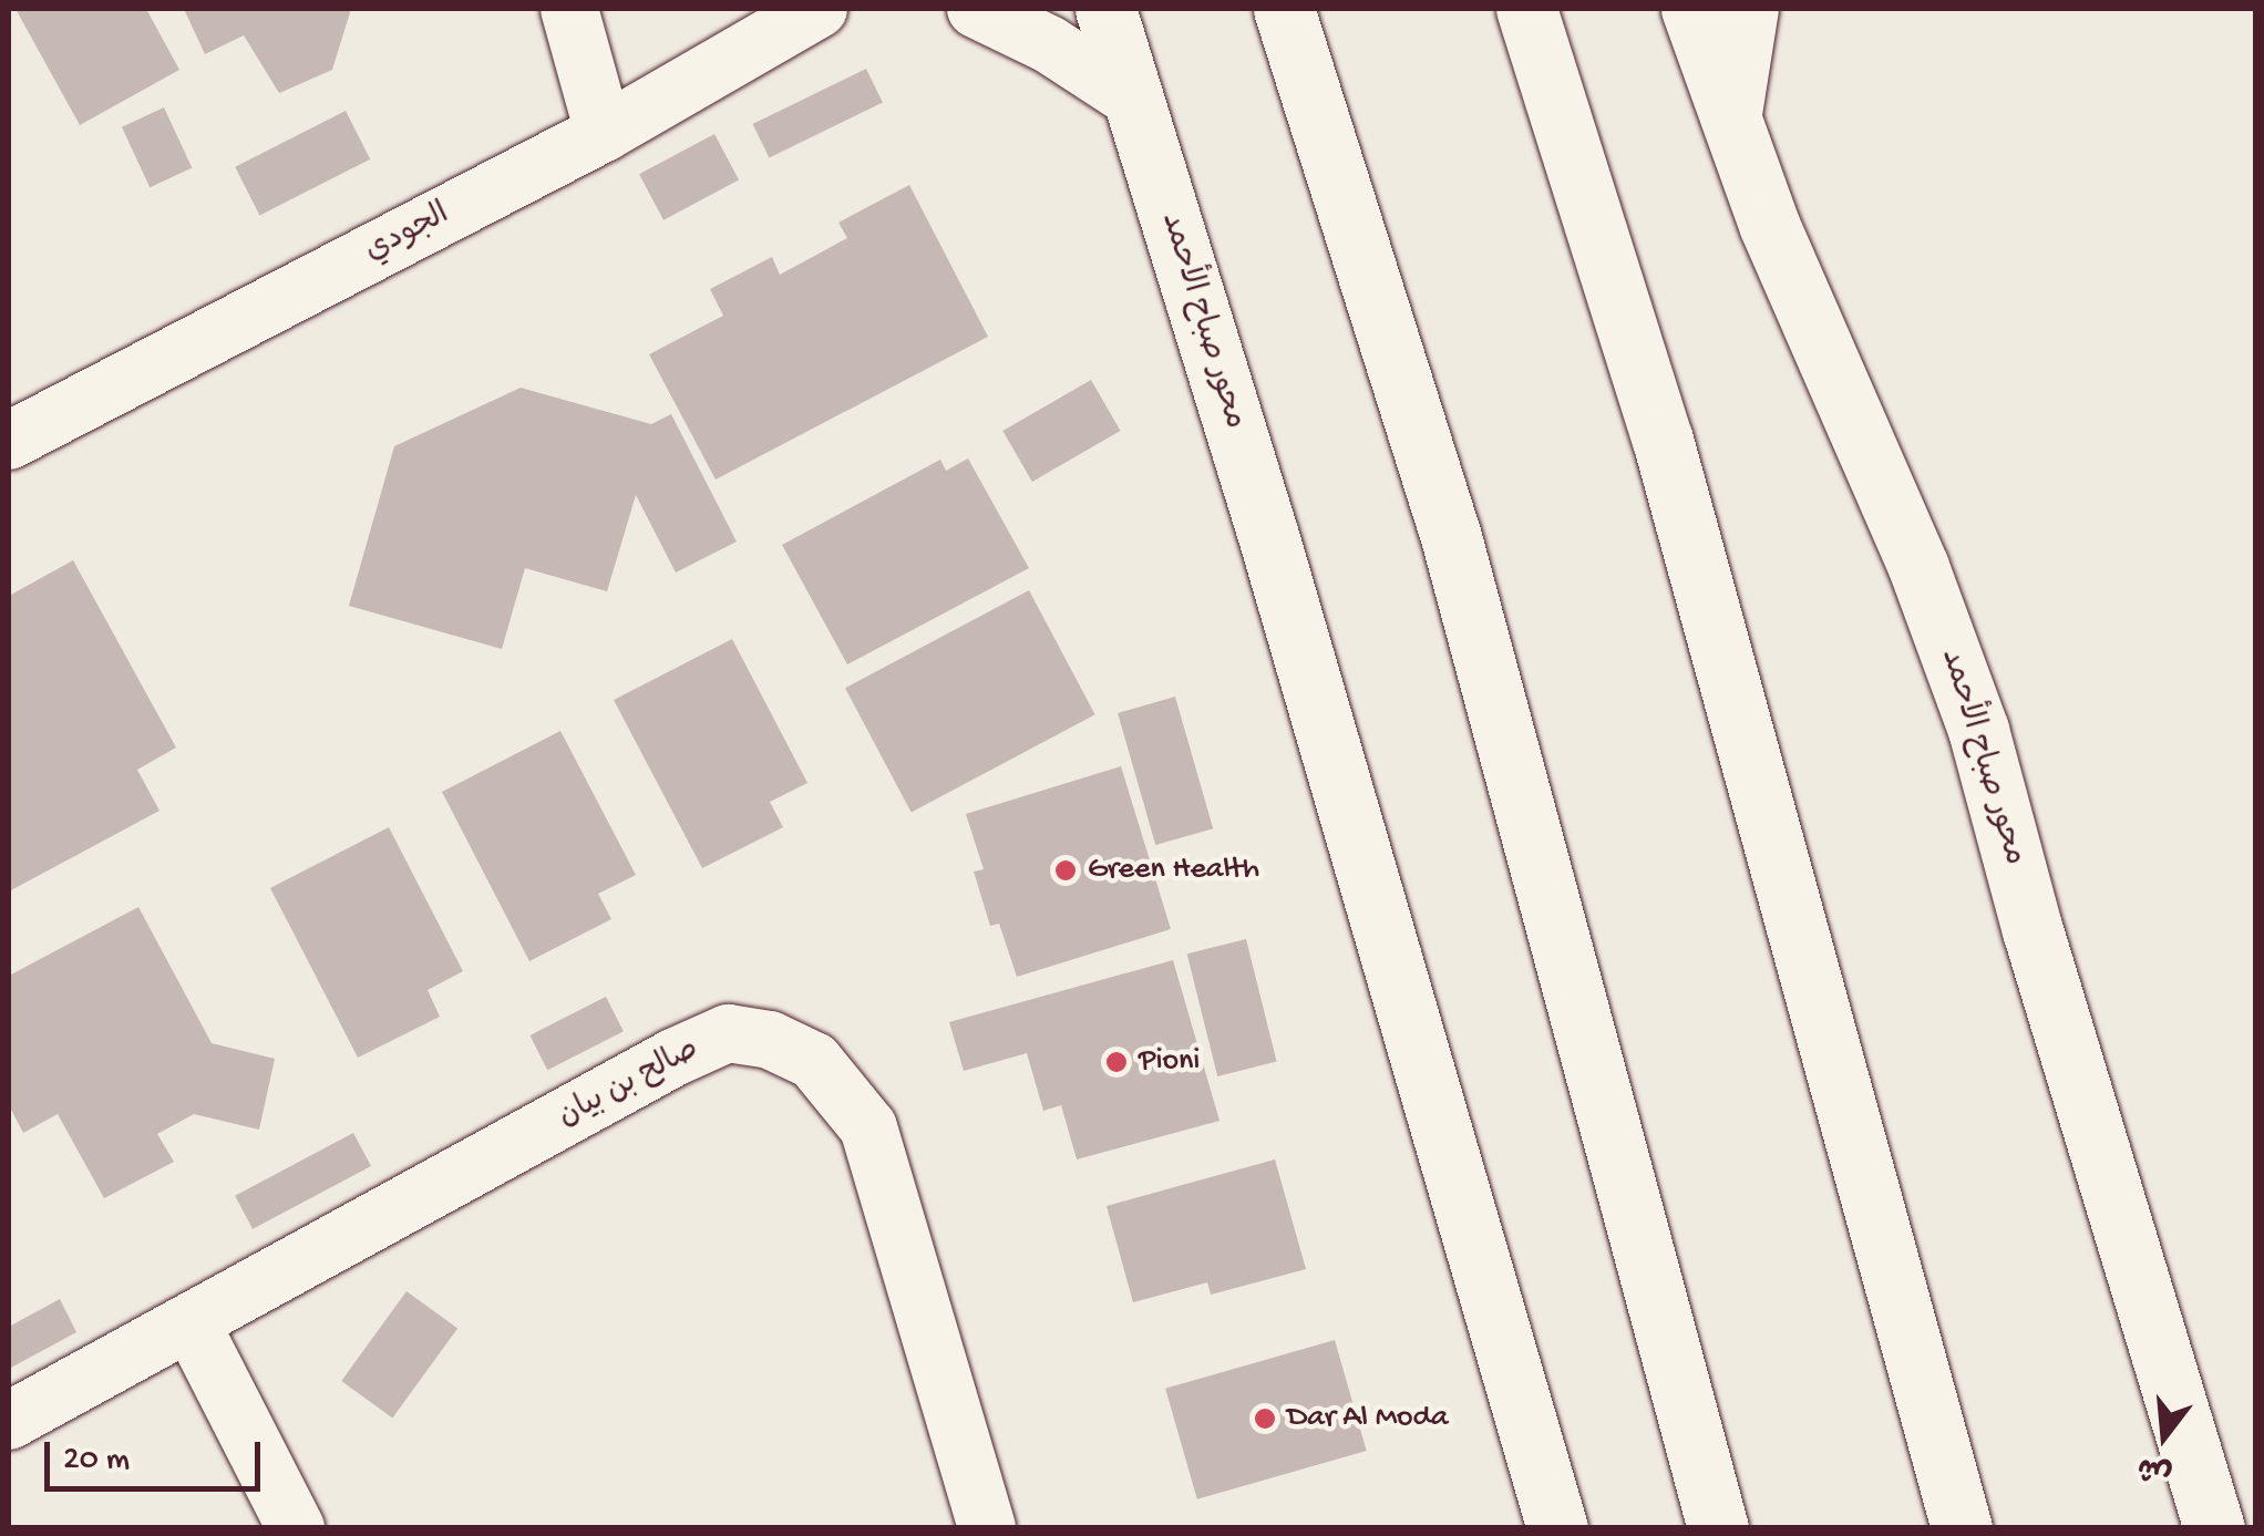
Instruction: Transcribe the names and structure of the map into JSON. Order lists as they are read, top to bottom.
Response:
{
  "streets": {
    "main road": ["محور صباح الأحمد"],
    "street": ["الجودي", "صالح بن بيان"]
  },
  "places": ["Green Health", "Pioni", "Dar Al Moda"],
  "scale_bar": "20 m",
  "north": "bottom"
}
